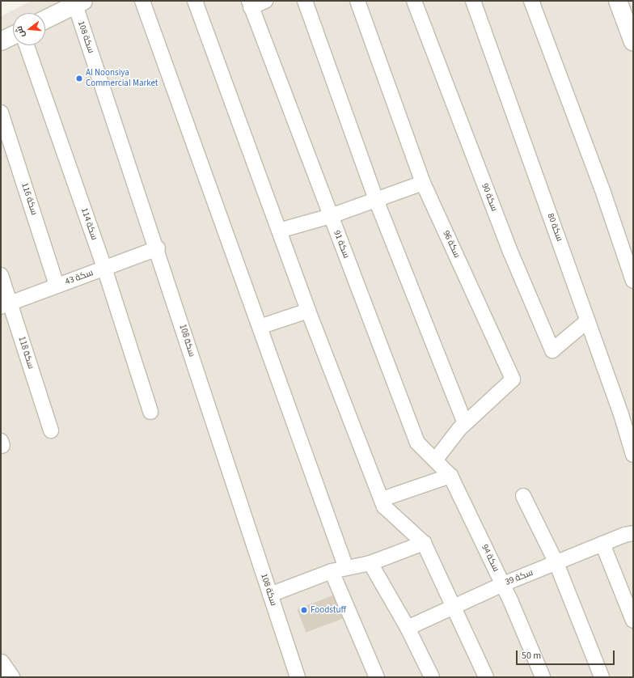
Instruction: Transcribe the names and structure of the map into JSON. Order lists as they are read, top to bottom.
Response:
{
  "streets": {
    "street": [
      "سكة 108",
      "سكة 90",
      "سكة 116",
      "سكة 114",
      "سكة 80",
      "سكة 91",
      "سكة 96",
      "سكة 43",
      "سكة 118",
      "سكة 94",
      "سكة 39"
    ]
  },
  "crossings": [
    ["سكة 108", "سكة 43"],
    ["سكة 90", "سكة 80"],
    ["سكة 116", "سكة 43"],
    ["سكة 114", "سكة 43"],
    ["سكة 91", "سكة 96"],
    ["سكة 91", "سكة 94"],
    ["سكة 43", "سكة 118"],
    ["سكة 94", "سكة 39"]
  ],
  "places": ["Al Noonsiya Commercial Market", "Foodstuff"],
  "scale_bar": "50 m",
  "north": "left"
}
